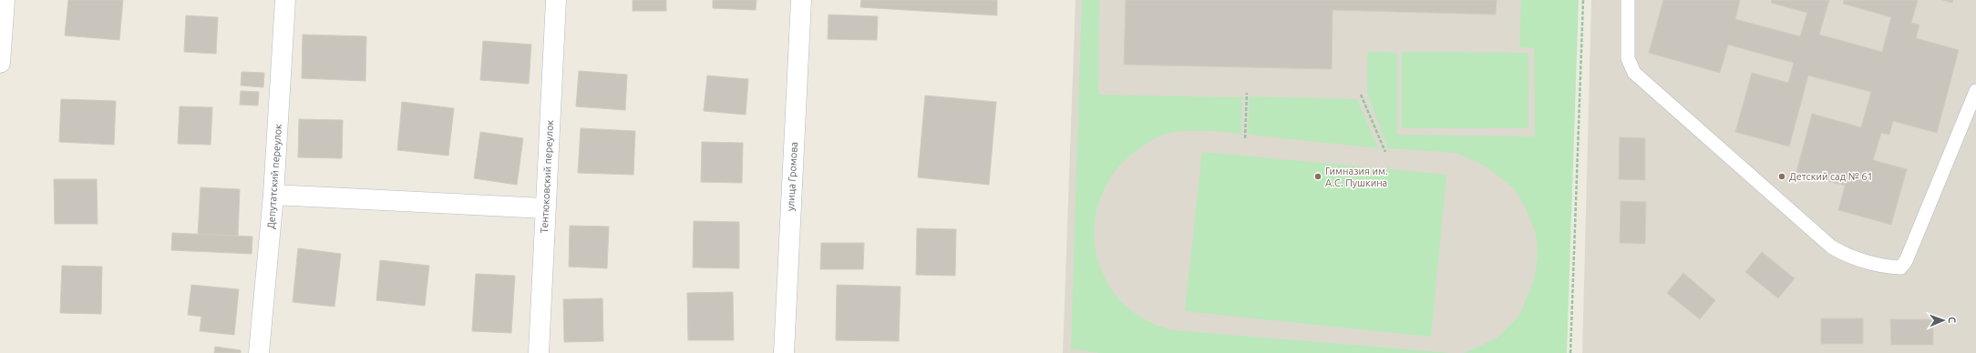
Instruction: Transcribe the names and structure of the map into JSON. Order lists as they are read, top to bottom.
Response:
{
  "streets": {
    "street": ["Депутатский переулок", "Тентюковский переулок", "улица Громова"]
  },
  "places": ["Гимназия им. А.С. Пушкина", "Детский сад № 61"],
  "north": "right"
}
